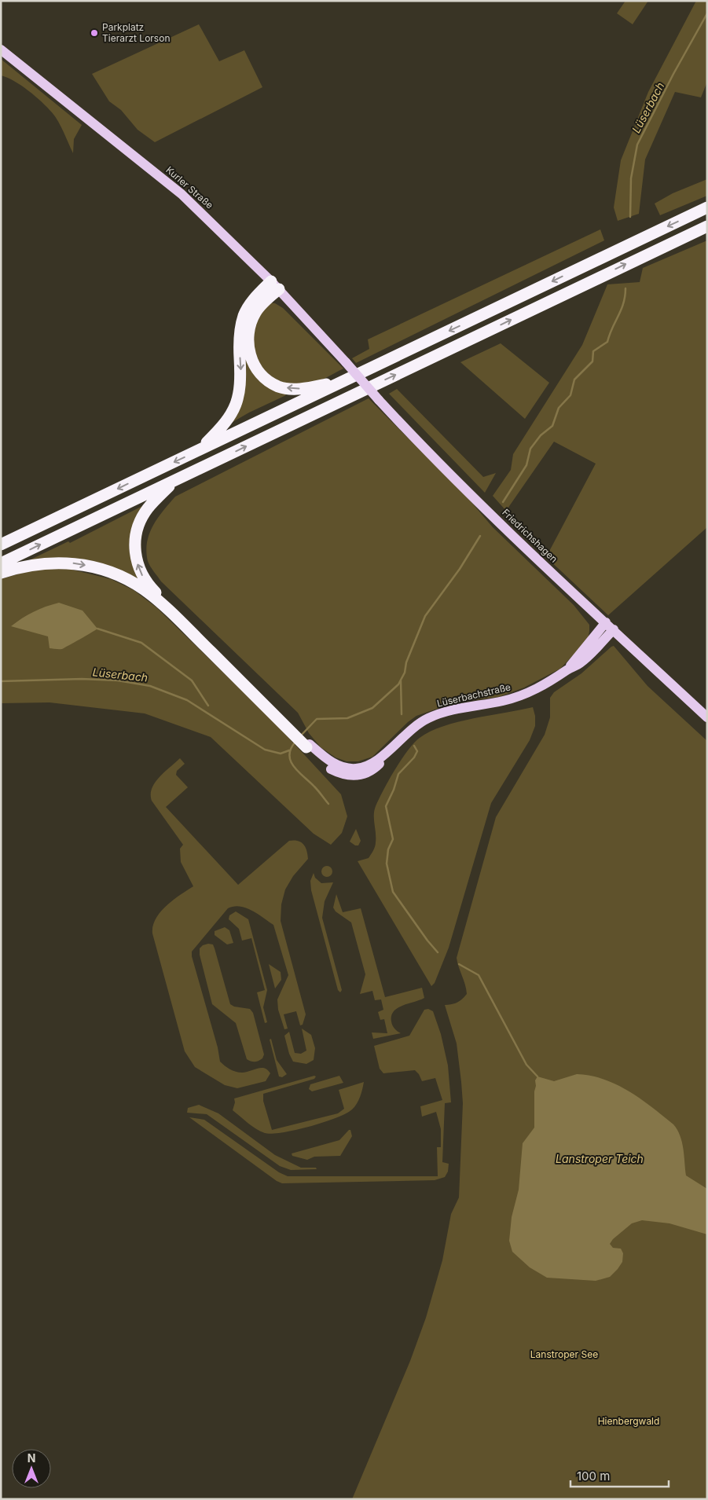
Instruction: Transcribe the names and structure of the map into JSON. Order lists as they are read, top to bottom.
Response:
{
  "streets": {
    "main road": ["Kurler Straße", "Friedrichshagen", "Lüserbachstraße"]
  },
  "crossings": [
    ["Kurler Straße", "Friedrichshagen"],
    ["Friedrichshagen", "Lüserbachstraße"]
  ],
  "water": ["Lüserbach", "Lanstroper Teich"],
  "parks": ["Lanstroper See", "Hienbergwald"],
  "places": ["Parkplatz Tierarzt Lorson"],
  "scale_bar": "100 m",
  "north": "top"
}
